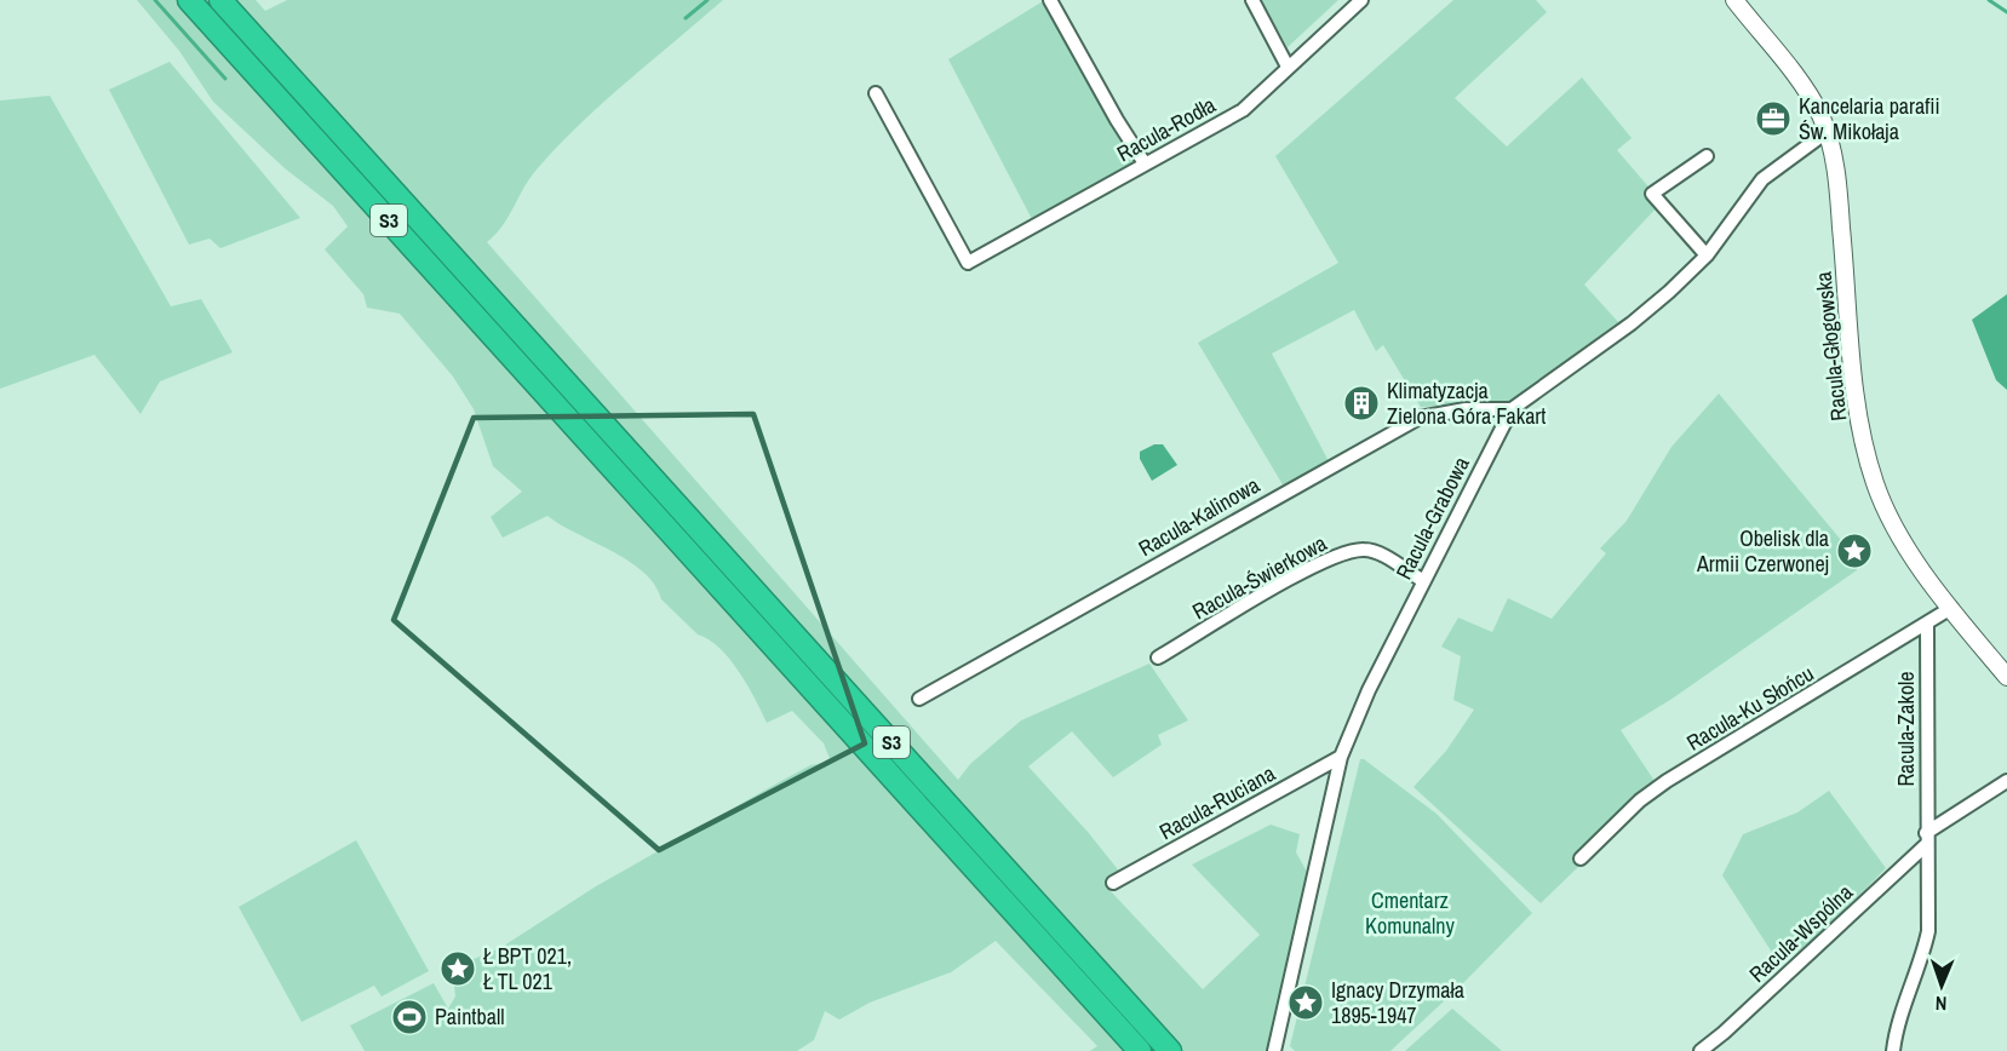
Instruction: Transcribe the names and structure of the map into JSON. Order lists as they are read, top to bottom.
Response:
{
  "streets": {
    "highway": ["S3"],
    "street": [
      "Racula-Rodła",
      "Racula-Głogowska",
      "Racula-Kalinowa",
      "Racula-Grabowa",
      "Racula-Świerkowa",
      "Racula-Ku Słońcu",
      "Racula-Zakole",
      "Racula-Ruciana",
      "Racula-Wspólna"
    ]
  },
  "crossings": [
    ["Racula-Głogowska", "Racula-Grabowa"],
    ["Racula-Głogowska", "Racula-Ku Słońcu"],
    ["Racula-Kalinowa", "Racula-Grabowa"],
    ["Racula-Grabowa", "Racula-Świerkowa"],
    ["Racula-Grabowa", "Racula-Ruciana"],
    ["Racula-Ku Słońcu", "Racula-Zakole"],
    ["Racula-Zakole", "Racula-Wspólna"]
  ],
  "parks": ["Cmentarz Komunalny"],
  "places": {
    "office": ["Kancelaria parafii Św. Mikołaja"],
    "building": ["Klimatyzacja Zielona Góra Fakart"],
    "place": ["Obelisk dla Armii Czerwonej", "Ł BPT 021, Ł TL 021", "Ignacy Drzymała 1895-1947"],
    "sports": ["Paintball"]
  },
  "north": "bottom"
}
